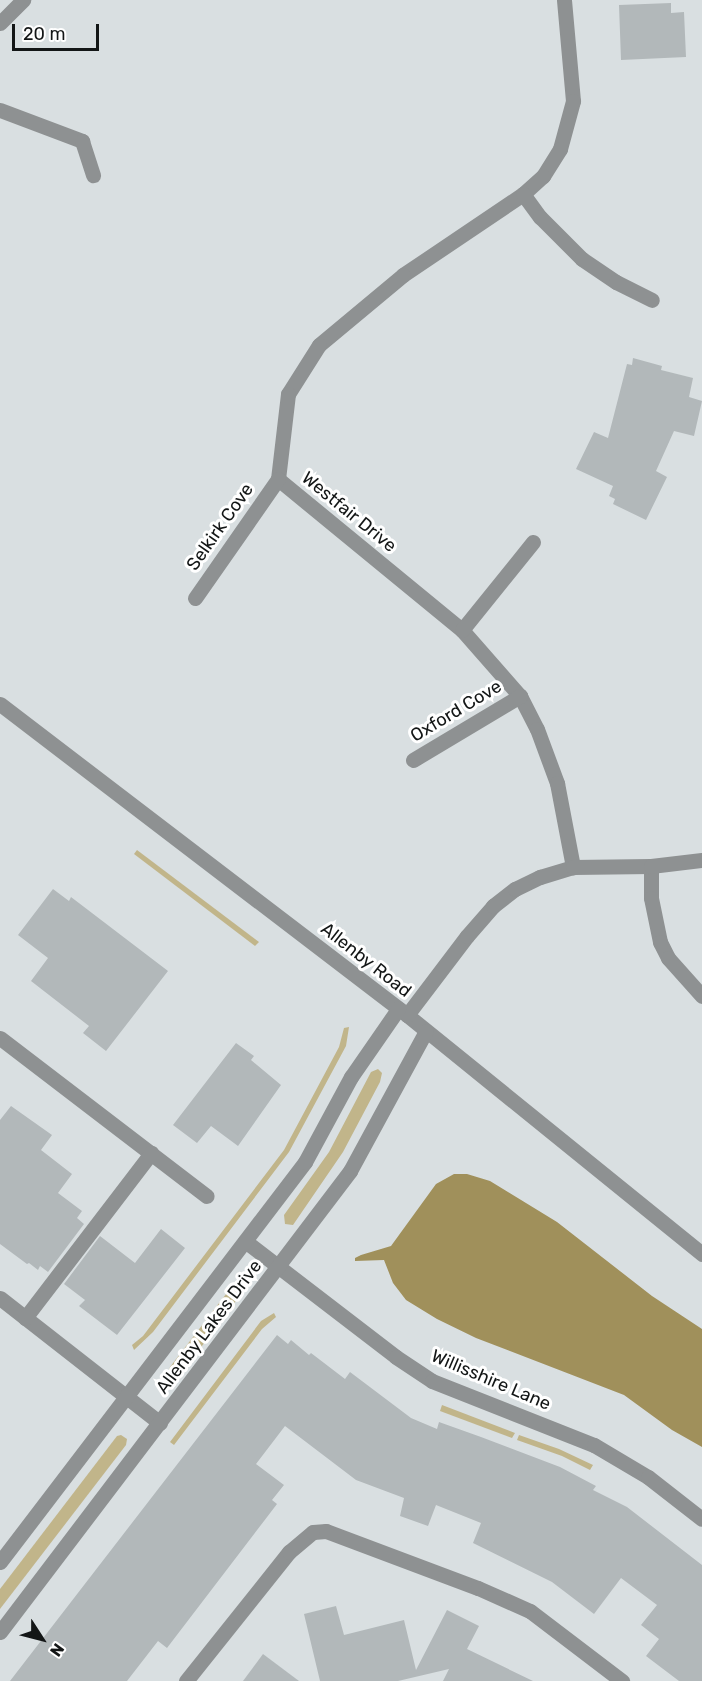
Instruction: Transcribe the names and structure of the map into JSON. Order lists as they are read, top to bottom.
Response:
{
  "streets": {
    "street": [
      "Westfair Drive",
      "Selkirk Cove",
      "Oxford Cove",
      "Allenby Road",
      "Allenby Lakes Drive",
      "Willisshire Lane"
    ]
  },
  "crossings": [
    ["Westfair Drive", "Selkirk Cove"],
    ["Westfair Drive", "Oxford Cove"],
    ["Westfair Drive", "Allenby Lakes Drive"],
    ["Allenby Road", "Allenby Lakes Drive"],
    ["Allenby Lakes Drive", "Willisshire Lane"]
  ],
  "scale_bar": "20 m",
  "north": "bottom right"
}
